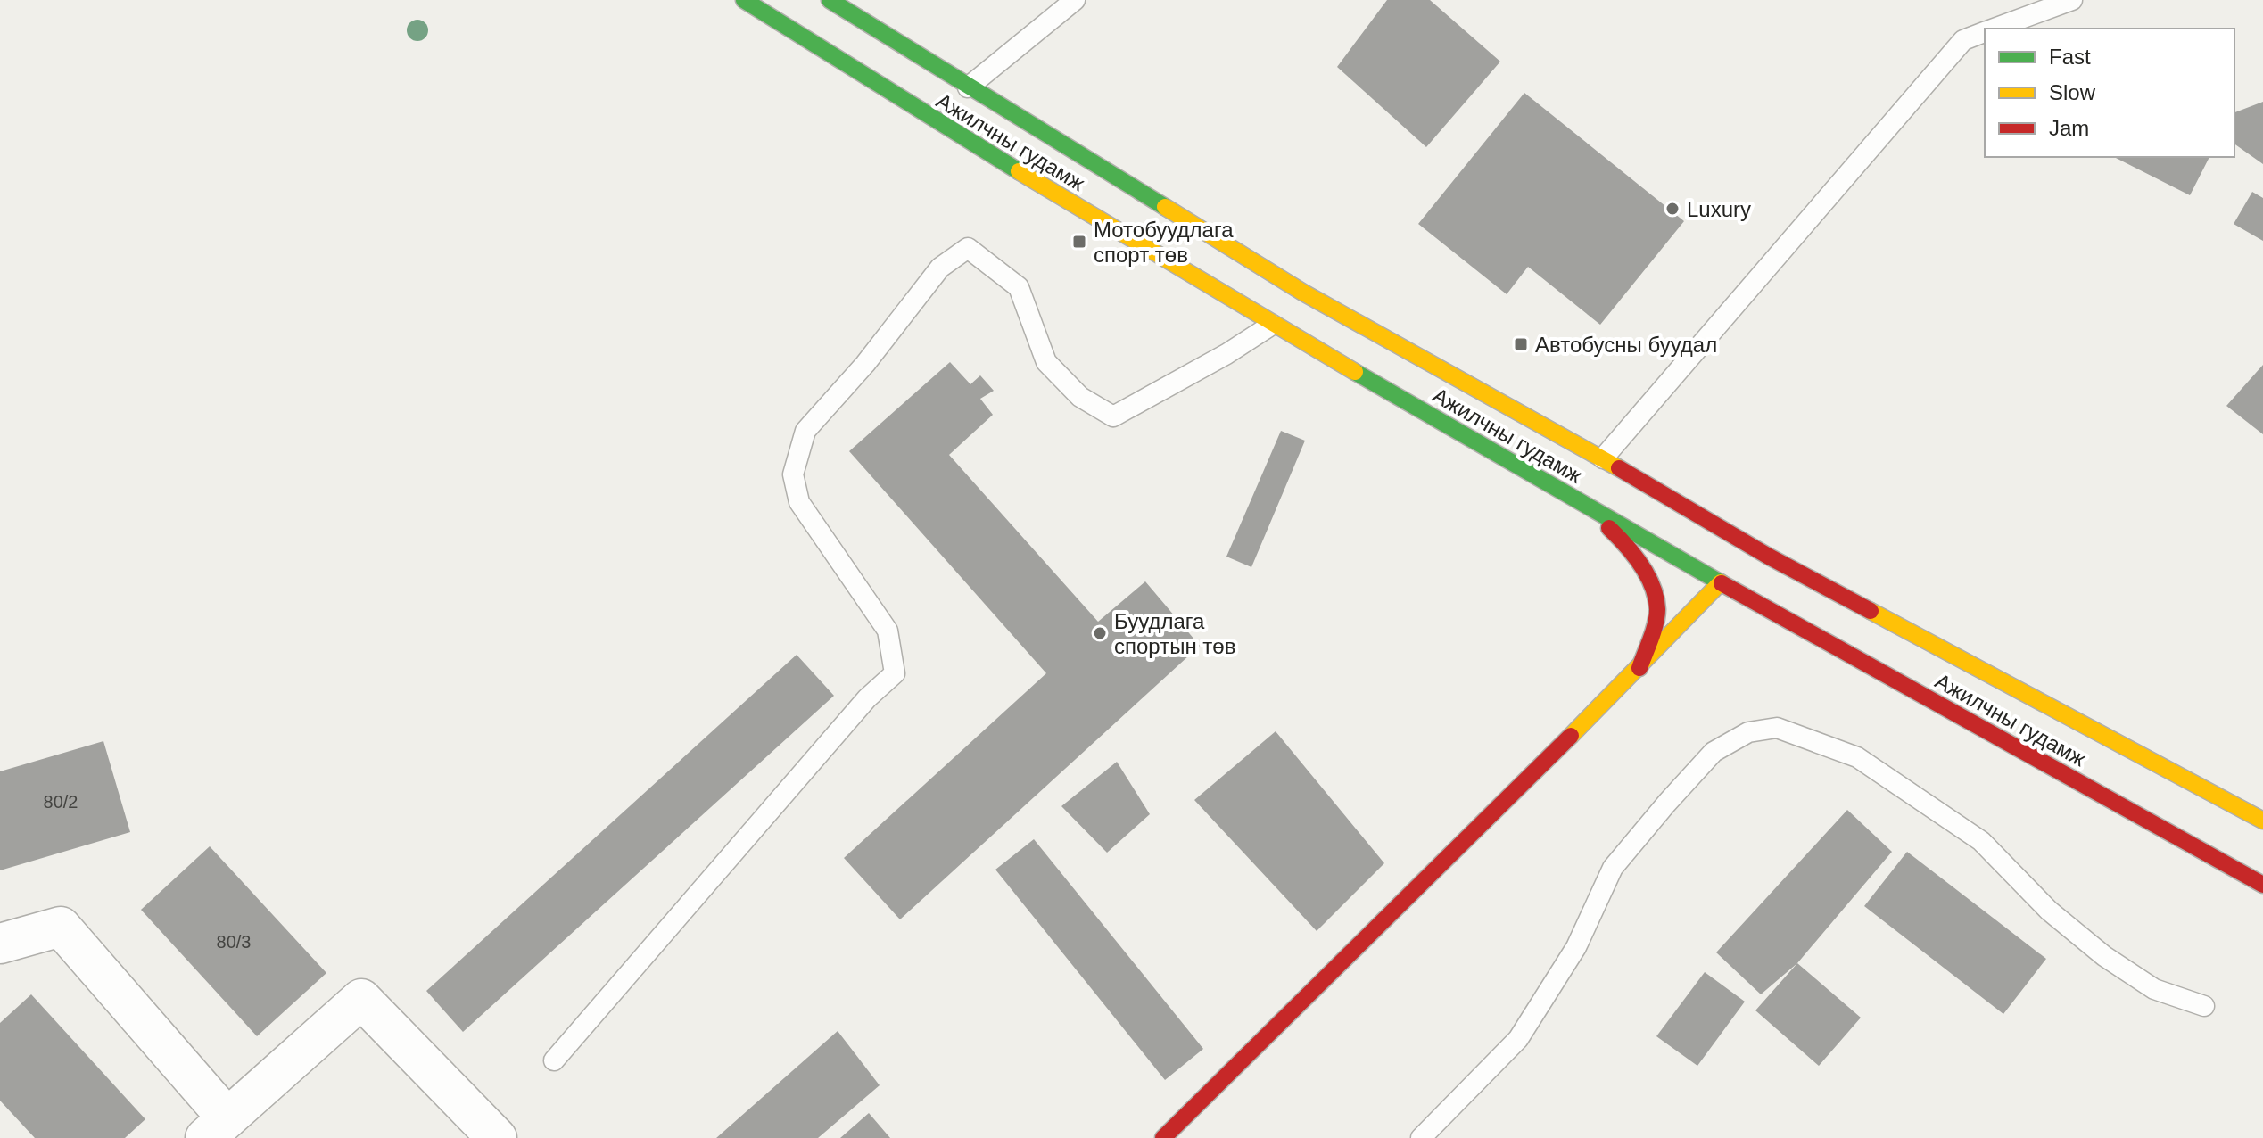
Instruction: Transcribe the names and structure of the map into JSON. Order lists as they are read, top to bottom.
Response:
{
  "streets": {
    "main road": ["Ажилчны гудамж"]
  },
  "places": {
    "other": ["Luxury", "Буудлага спортын төв"],
    "transit": ["Мотобуудлага спорт төв", "Автобусны буудал"]
  },
  "house_numbers": ["80/2", "80/3"],
  "legend": ["Fast", "Slow", "Jam"]
}
